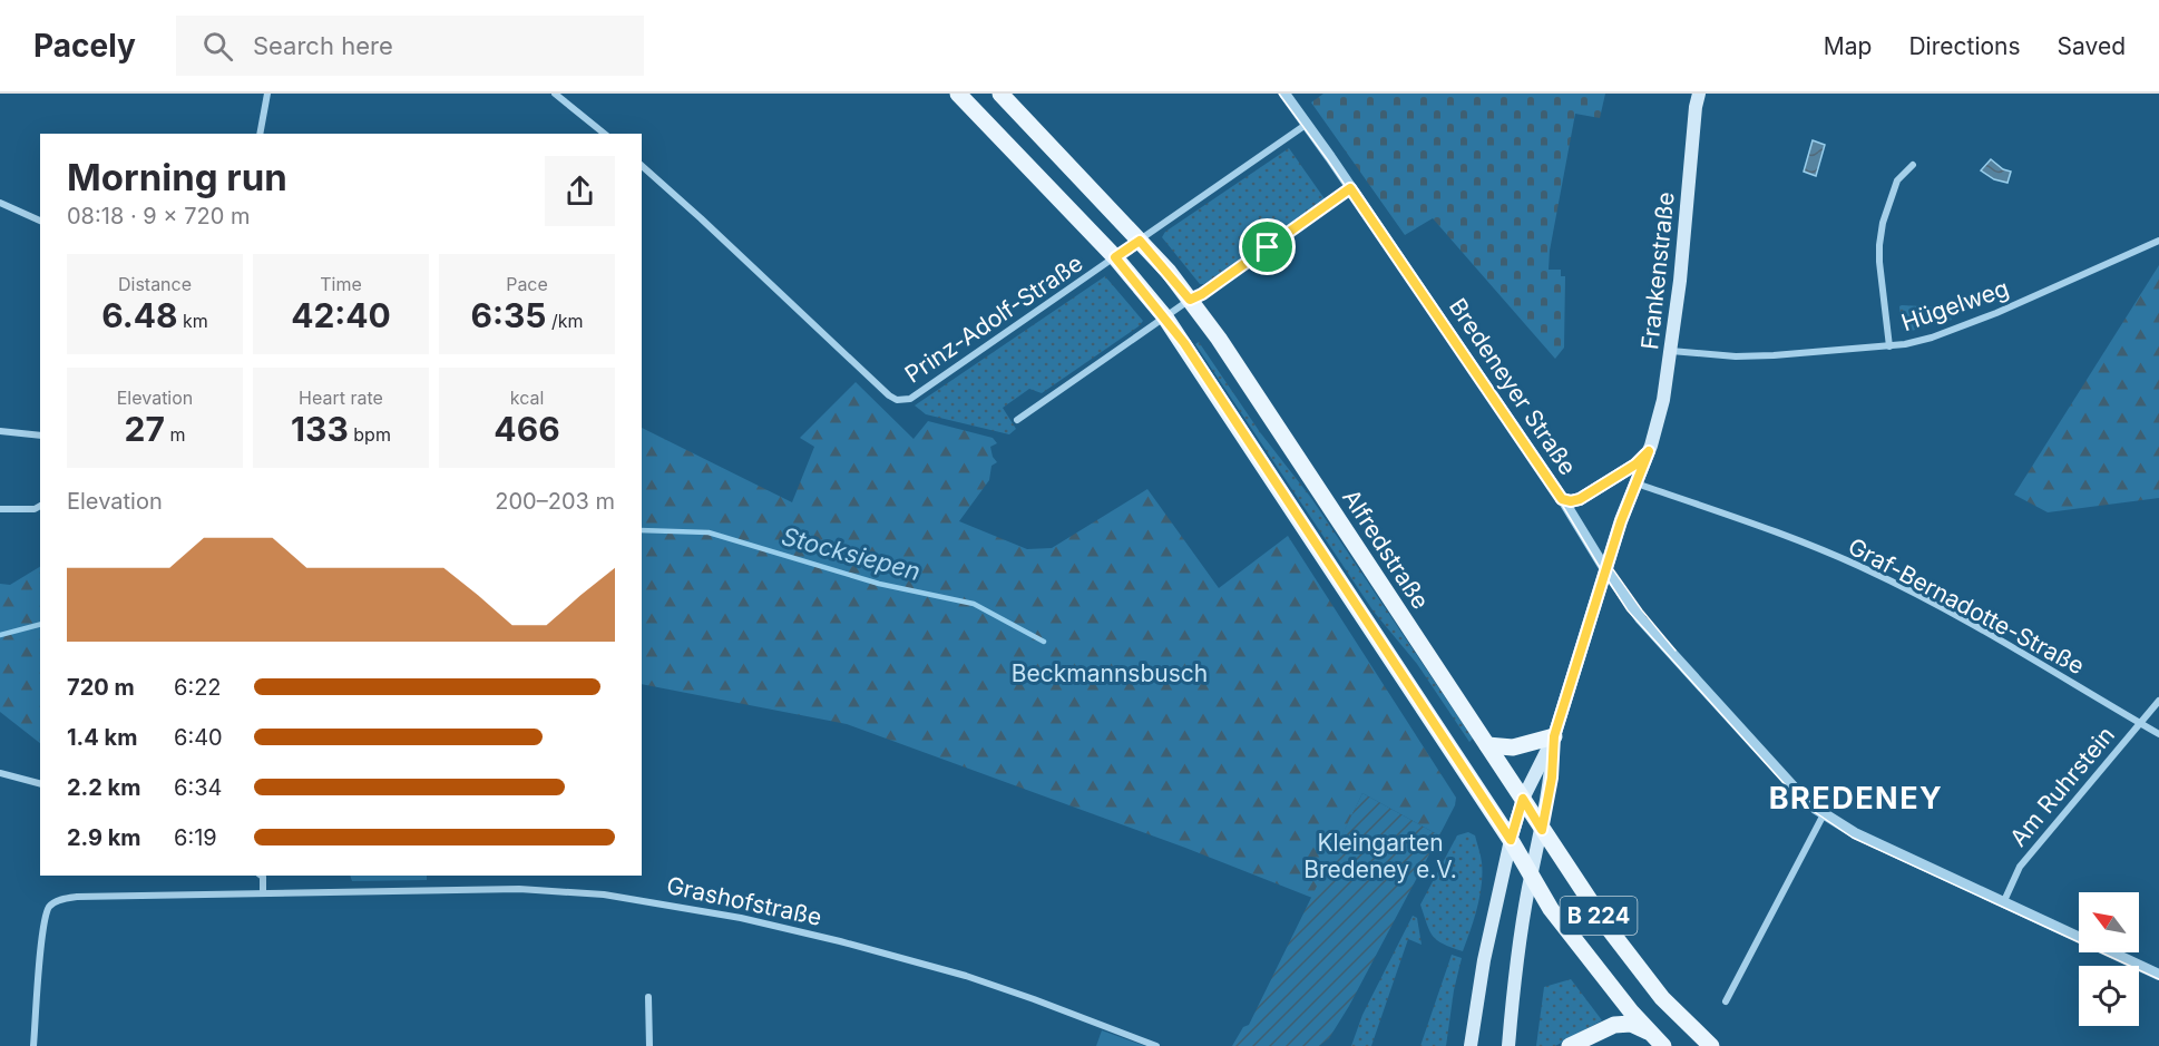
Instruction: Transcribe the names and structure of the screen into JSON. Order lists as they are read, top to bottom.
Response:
{
  "streets": {
    "main road": ["Frankenstraße", "Alfredstraße", "B 224"],
    "street": [
      "Hügelweg",
      "Prinz-Adolf-Straße",
      "Bredeneyer Straße",
      "Graf-Bernadotte-Straße",
      "Am Ruhrstein",
      "Grashofstraße"
    ]
  },
  "crossings": [
    ["Frankenstraße", "Hügelweg"],
    ["Frankenstraße", "Bredeneyer Straße"],
    ["Frankenstraße", "Graf-Bernadotte-Straße"],
    ["Prinz-Adolf-Straße", "Bredeneyer Straße"],
    ["Prinz-Adolf-Straße", "Alfredstraße"],
    ["Prinz-Adolf-Straße", "B 224"],
    ["Bredeneyer Straße", "Am Ruhrstein"],
    ["Graf-Bernadotte-Straße", "Am Ruhrstein"]
  ],
  "districts": ["BREDENEY"],
  "water": ["Stocksiepen"],
  "parks": ["Beckmannsbusch", "Kleingarten Bredeney e.V."],
  "north": "top left",
  "page": {
    "header": "Pacely",
    "search": "Search here",
    "nav": ["Map", "Directions", "Saved"],
    "heading": ["Morning run", "08:18 · 9 × 720 m"],
    "stats": [
      ["Distance", "6.48 km"],
      ["Time", "42:40"],
      ["Pace", "6:35 /km"],
      ["Elevation", "27 m"],
      ["Heart rate", "133 bpm"],
      ["kcal", "466"]
    ],
    "chart": ["Elevation", "200–203 m"],
    "list": [
      {
        "name": "720 m",
        "note": "6:22"
      },
      {
        "name": "1.4 km",
        "note": "6:40"
      },
      {
        "name": "2.2 km",
        "note": "6:34"
      },
      {
        "name": "2.9 km",
        "note": "6:19"
      }
    ]
  }
}
